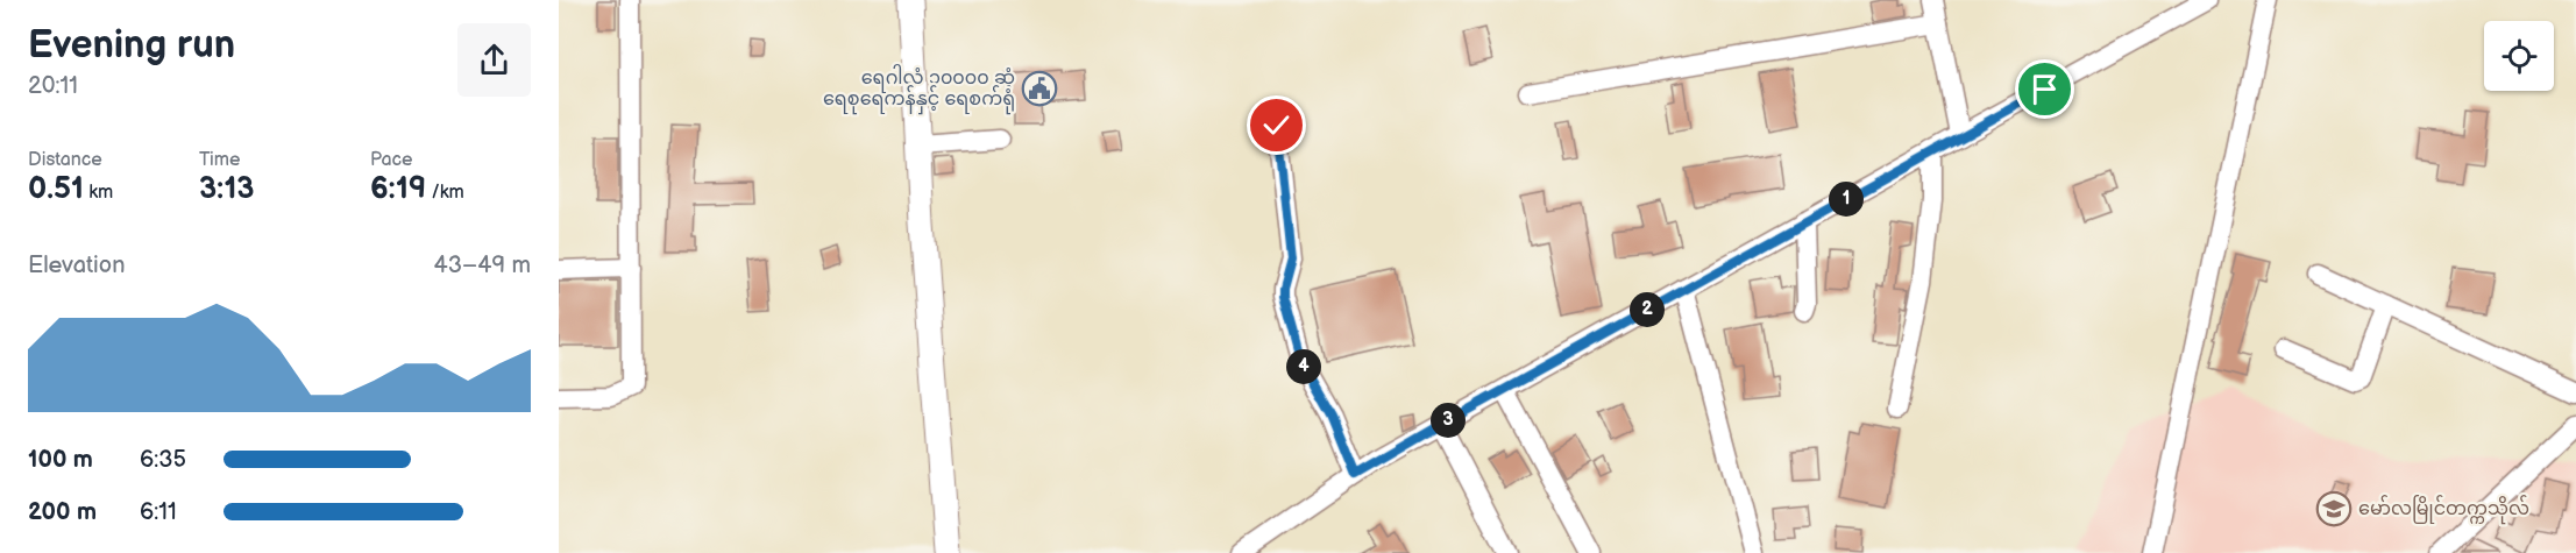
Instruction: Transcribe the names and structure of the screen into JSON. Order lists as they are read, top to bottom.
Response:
{
  "places": {
    "public building": ["ရေဂါလံ ၁၀၀၀၀ ဆံ့ ရေစုရေကန်နှင့် ရေစက်ရုံ"],
    "school or university": ["မော်လမြိုင်တက္ကသိုလ်"]
  },
  "page": {
    "heading": ["Evening run", "20:11"],
    "stats": [
      ["Distance", "0.51 km"],
      ["Time", "3:13"],
      ["Pace", "6:19 /km"]
    ],
    "pins": [
      "1",
      "2",
      "4",
      "3"
    ],
    "chart": ["Elevation", "43–49 m"],
    "list": [
      {
        "name": "100 m",
        "note": "6:35"
      },
      {
        "name": "200 m",
        "note": "6:11"
      }
    ]
  }
}
